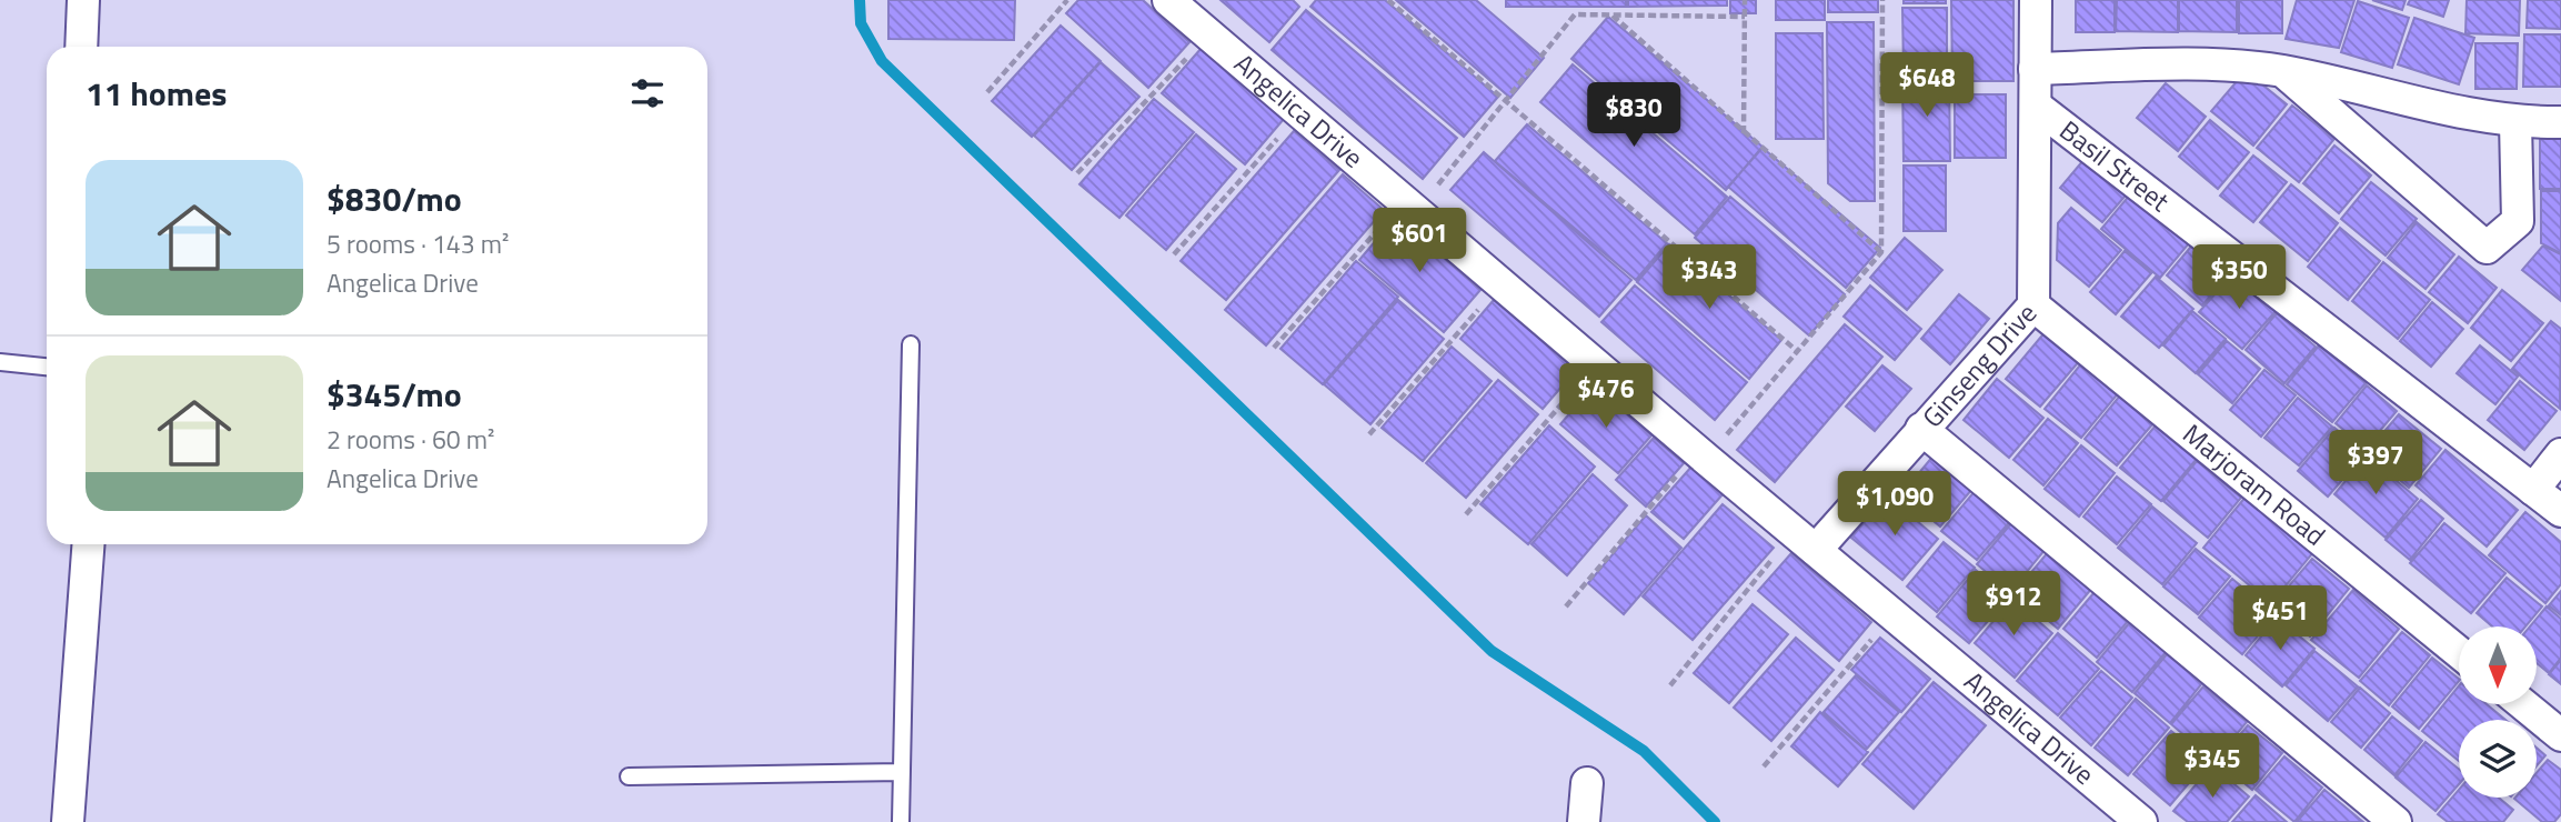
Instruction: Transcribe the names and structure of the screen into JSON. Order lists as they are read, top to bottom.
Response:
{
  "streets": {
    "street": [
      "Angelica Drive",
      "Basil Street",
      "Ginseng Drive",
      "Marjoram Road"
    ]
  },
  "crossings": [
    ["Angelica Drive", "Ginseng Drive"],
    ["Basil Street", "Ginseng Drive"],
    ["Ginseng Drive", "Marjoram Road"]
  ],
  "north": "bottom",
  "page": {
    "heading": "11 homes",
    "price": [
      "$648",
      "$830",
      "$601",
      "$343",
      "$350",
      "$476",
      "$397",
      "$1,090",
      "$912",
      "$451",
      "$345"
    ],
    "list": [
      {
        "name": "$830/mo",
        "note": "5 rooms · 143 m² · Angelica Drive"
      },
      {
        "name": "$345/mo",
        "note": "2 rooms · 60 m² · Angelica Drive"
      }
    ]
  }
}
